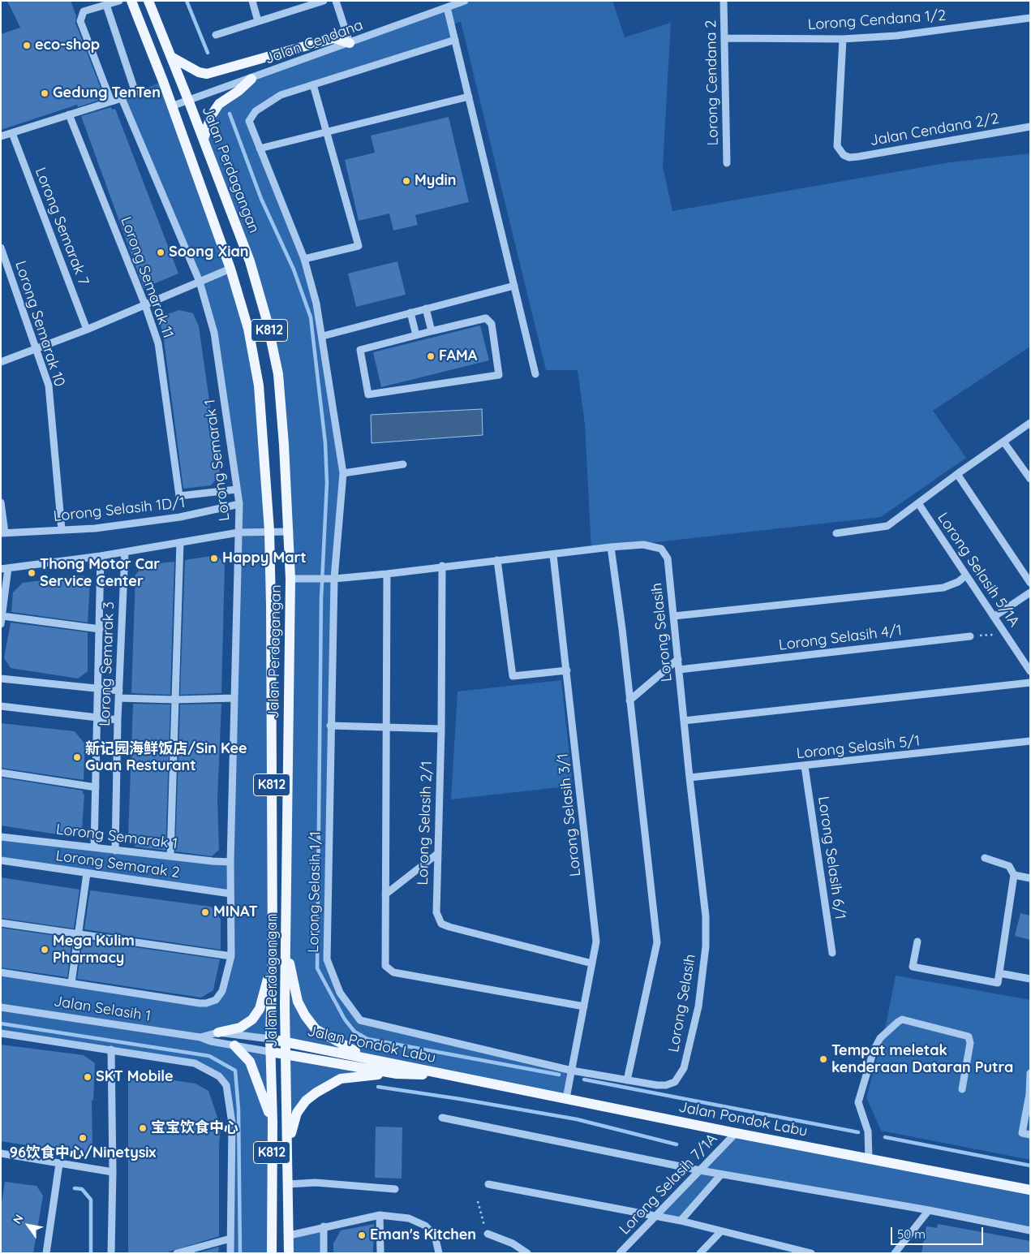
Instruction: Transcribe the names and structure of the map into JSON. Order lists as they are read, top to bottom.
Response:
{
  "streets": {
    "main road": ["Jalan Perdagangan", "K812", "Jalan Pondok Labu"],
    "street": [
      "Lorong Cendana 1/2",
      "Jalan Cendana",
      "Lorong Cendana 2",
      "Jalan Cendana 2/2",
      "Lorong Semarak 7",
      "Lorong Semarak 11",
      "Lorong Semarak 10",
      "Lorong Semarak 1",
      "Lorong Selasih 1D/1",
      "Lorong Selasih 5/1A",
      "Lorong Selasih",
      "Lorong Selasih 4/1",
      "Lorong Semarak 3",
      "Lorong Selasih 5/1",
      "Lorong Selasih 3/1",
      "Lorong Selasih 2/1",
      "Lorong Selasih 6/1",
      "Lorong Semarak 2",
      "Lorong Selasih 1/1",
      "Jalan Selasih 1",
      "Lorong Selasih 7/1A"
    ]
  },
  "crossings": [
    ["Lorong Cendana 1/2", "Lorong Cendana 2"],
    ["Lorong Cendana 1/2", "Jalan Cendana 2/2"],
    ["Jalan Cendana", "Jalan Perdagangan"],
    ["Jalan Perdagangan", "Lorong Selasih"],
    ["Jalan Perdagangan", "Jalan Selasih 1"],
    ["Jalan Perdagangan", "Jalan Pondok Labu"],
    ["Lorong Semarak 11", "Lorong Semarak 1"],
    ["Lorong Semarak 10", "Lorong Selasih 1D/1"],
    ["Lorong Semarak 1", "Lorong Selasih 1D/1"],
    ["Lorong Semarak 1", "Lorong Semarak 3"],
    ["Lorong Semarak 1", "Lorong Semarak 2"],
    ["Lorong Selasih", "Lorong Selasih 4/1"],
    ["Lorong Selasih", "Lorong Selasih 5/1"],
    ["Lorong Selasih", "Lorong Selasih 3/1"],
    ["Lorong Selasih", "Lorong Selasih 2/1"],
    ["Lorong Selasih", "Lorong Selasih 1/1"],
    ["Lorong Selasih 5/1", "Lorong Selasih 6/1"],
    ["Lorong Selasih 3/1", "Lorong Selasih 2/1"],
    ["Lorong Selasih 3/1", "Lorong Selasih 1/1"],
    ["Lorong Selasih 3/1", "Jalan Pondok Labu"],
    ["Jalan Selasih 1", "Jalan Pondok Labu"],
    ["Jalan Pondok Labu", "Lorong Selasih 7/1A"]
  ],
  "places": [
    "eco-shop",
    "Gedung TenTen",
    "Mydin",
    "Soong Xian",
    "FAMA",
    "Happy Mart",
    "Thong Motor Car Service Center",
    "新记园海鲜饭店/Sin Kee Guan Resturant",
    "MINAT",
    "Mega Kulim Pharmacy",
    "Tempat meletak kenderaan Dataran Putra",
    "SKT Mobile",
    "宝宝饮食中心",
    "96饮食中心/Ninetysix",
    "Eman's Kitchen"
  ],
  "scale_bar": "50 m",
  "north": "top left"
}
